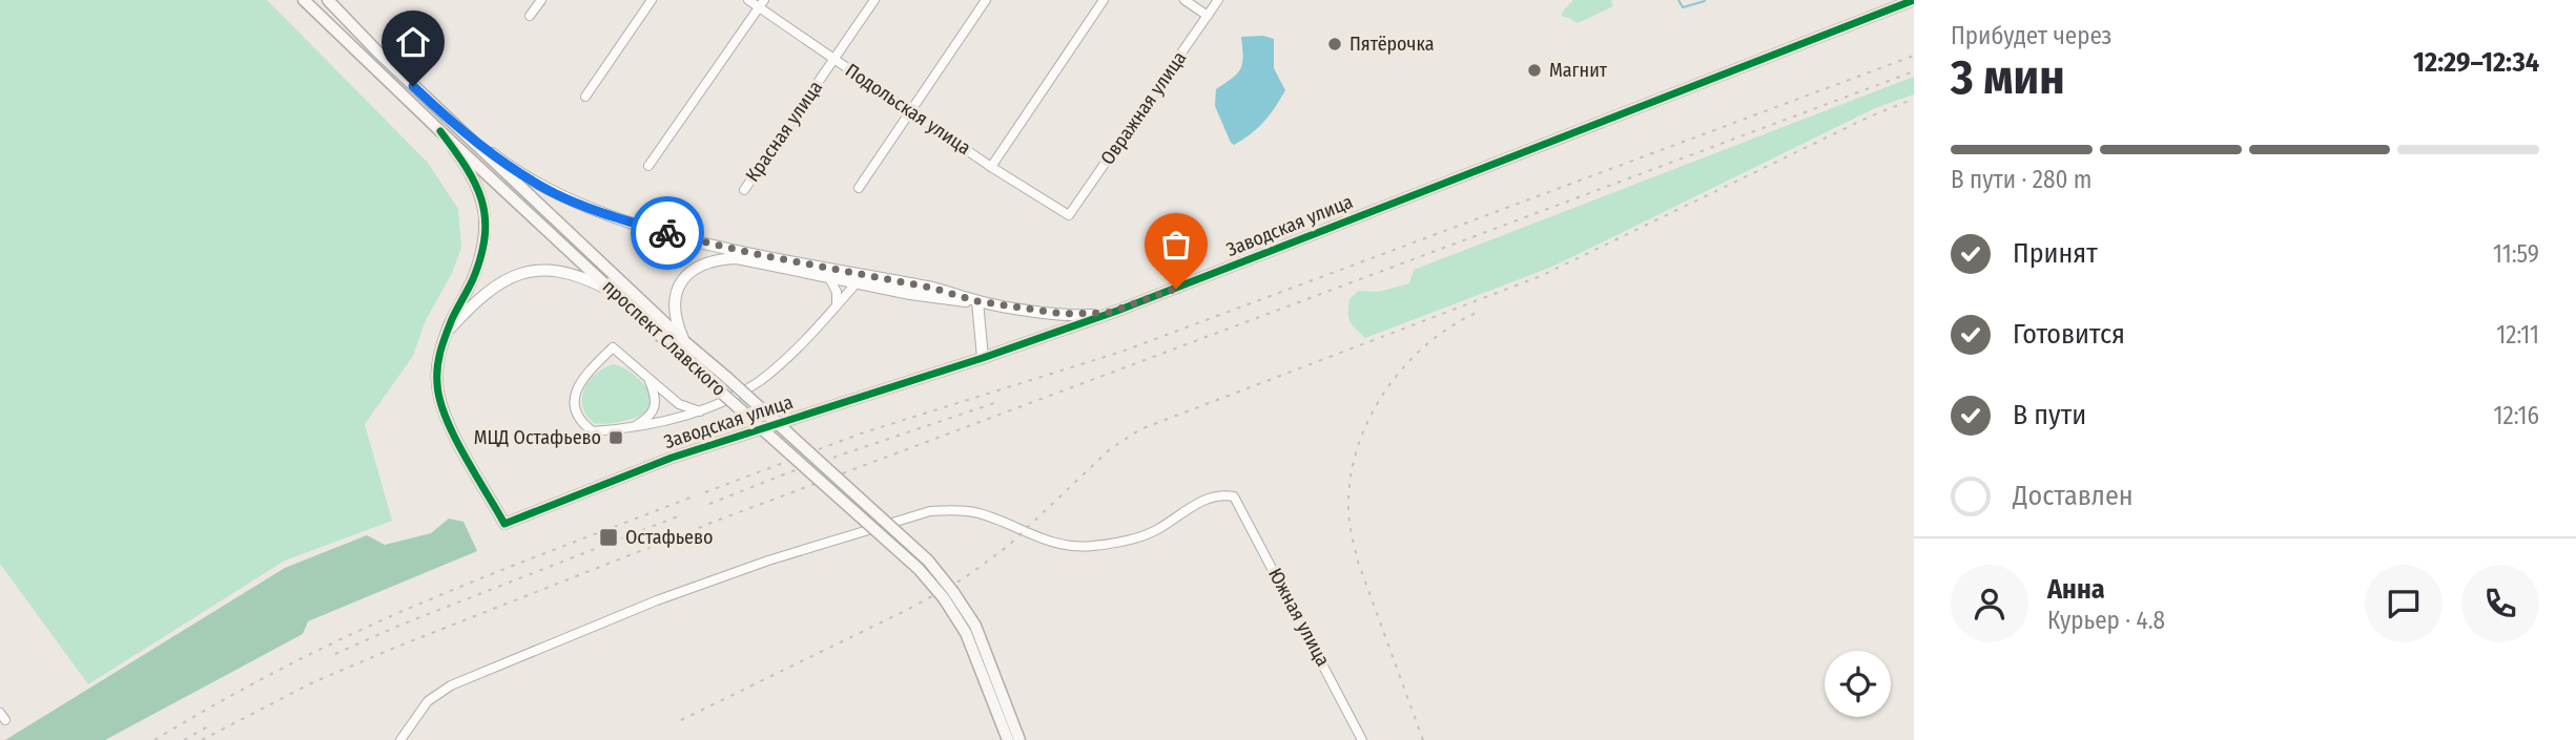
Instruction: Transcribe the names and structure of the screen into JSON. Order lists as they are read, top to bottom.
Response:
{
  "streets": {
    "main road": ["проспект Славского"],
    "street": [
      "Овражная улица",
      "Подольская улица",
      "Красная улица",
      "Заводская улица",
      "Южная улица"
    ]
  },
  "crossings": [
    ["Овражная улица", "Подольская улица"],
    ["Подольская улица", "Красная улица"]
  ],
  "places": {
    "other": ["Пятёрочка", "Магнит"],
    "transit": ["МЦД Остафьево", "Остафьево"]
  },
  "page": {
    "heading": ["3 мин", "Прибудет через", "12:29–12:34"],
    "panel": ["Анна", "Курьер · 4.8"],
    "bar": "В пути · 280 m",
    "list": [
      ["Принят", "11:59"],
      ["Готовится", "12:11"],
      ["В пути", "12:16"],
      "Доставлен"
    ]
  }
}
